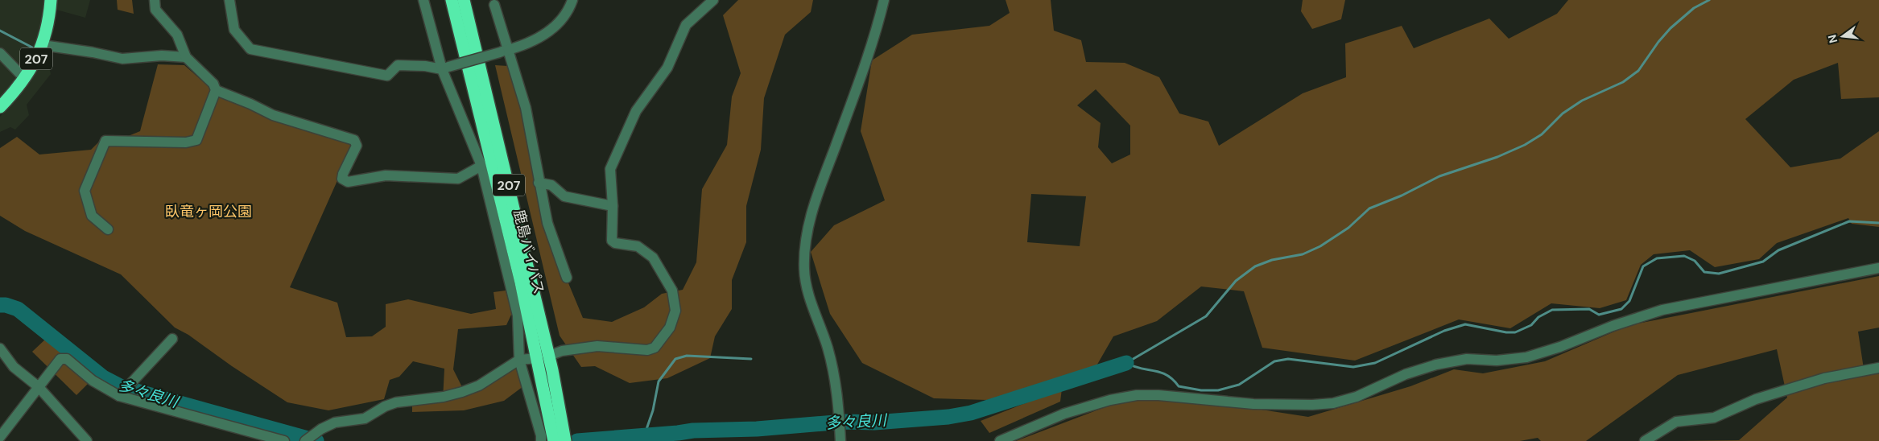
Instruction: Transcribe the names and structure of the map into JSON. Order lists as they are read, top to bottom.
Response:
{
  "streets": {
    "highway": ["207", "鹿島バイパス"]
  },
  "water": ["多々良川"],
  "parks": ["臥竜ヶ岡公園"],
  "north": "left"
}
